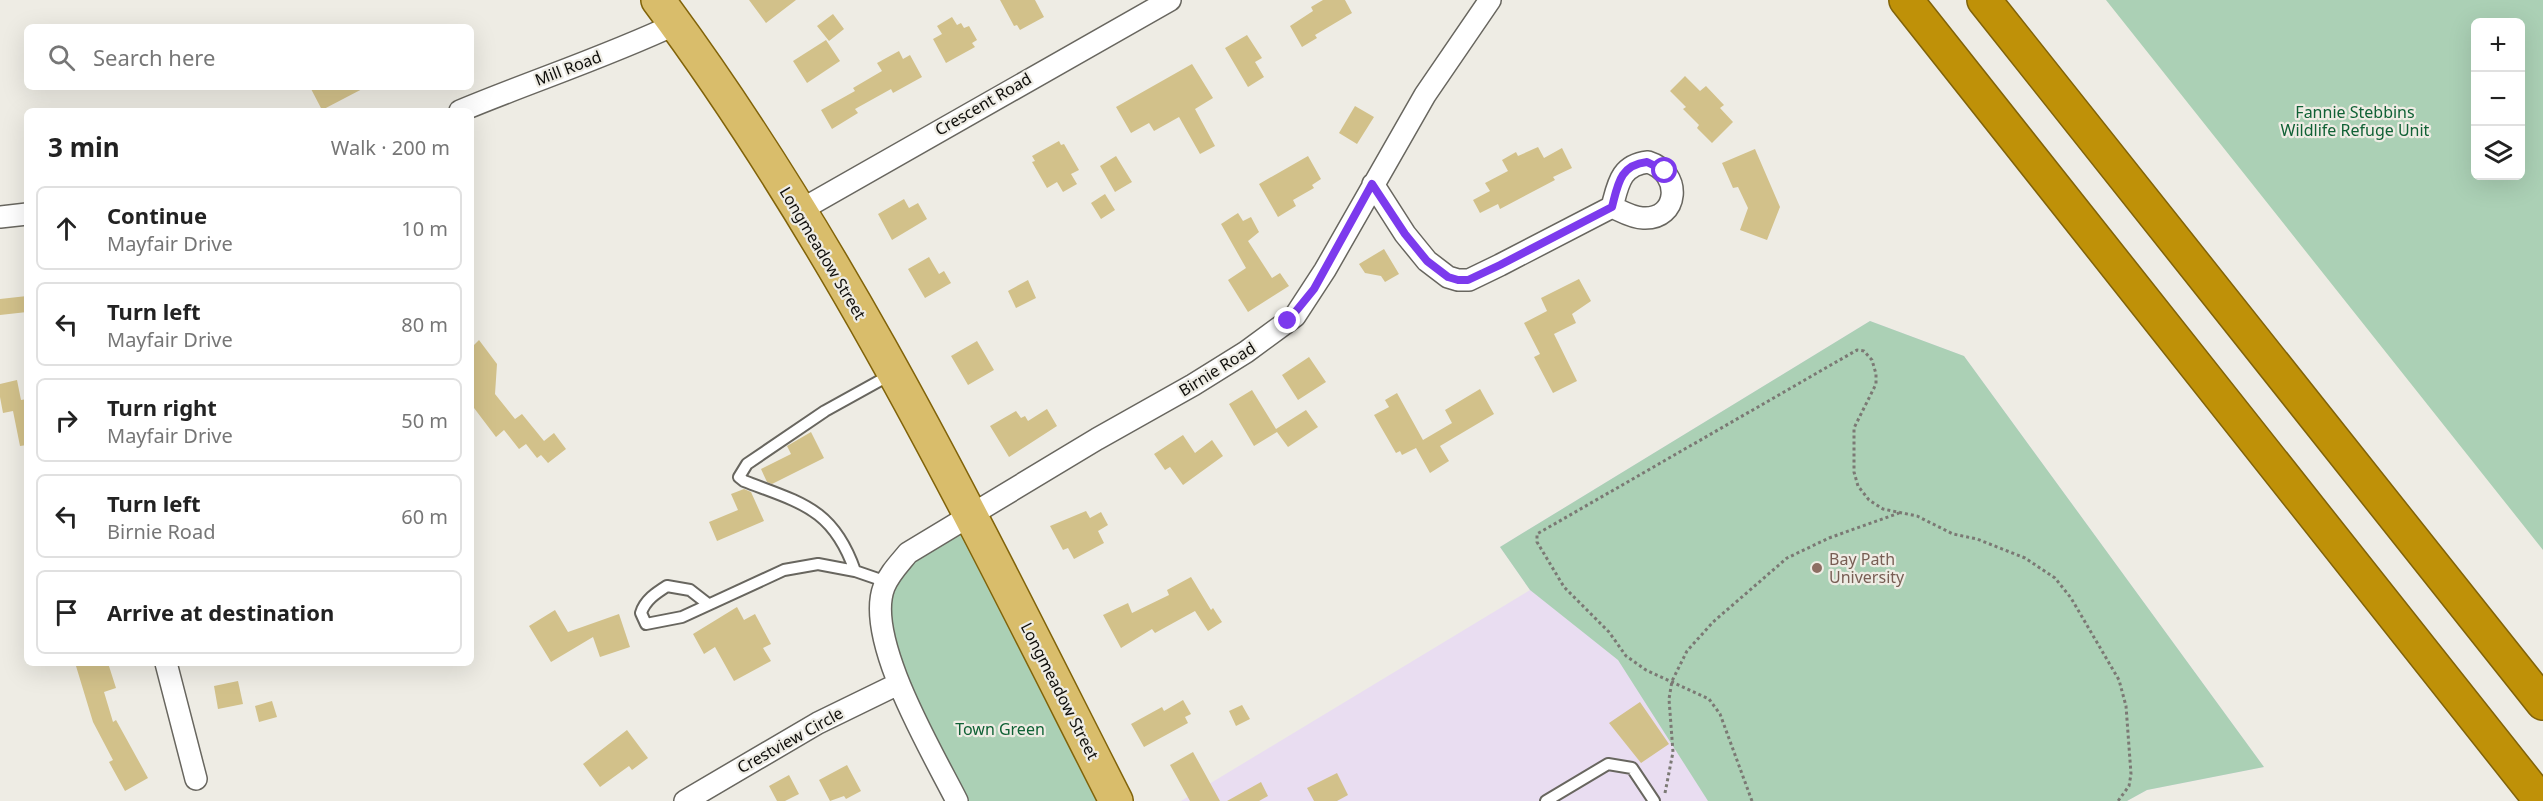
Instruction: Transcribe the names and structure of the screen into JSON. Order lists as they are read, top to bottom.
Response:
{
  "streets": {
    "main road": ["Longmeadow Street"],
    "street": [
      "Mill Road",
      "Crescent Road",
      "Birnie Road",
      "Crestview Circle"
    ]
  },
  "crossings": [
    ["Mill Road", "Longmeadow Street"],
    ["Crescent Road", "Longmeadow Street"],
    ["Longmeadow Street", "Birnie Road"]
  ],
  "parks": ["Fannie Stebbins Wildlife Refuge Unit", "Town Green"],
  "places": ["Bay Path University"],
  "page": {
    "map_buttons": ["+", "−"],
    "search": "Search here",
    "heading": ["3 min", "Walk · 200 m"],
    "list": [
      ["Continue", "Mayfair Drive", "10 m"],
      ["Turn left", "Mayfair Drive", "80 m"],
      ["Turn right", "Mayfair Drive", "50 m"],
      ["Turn left", "Birnie Road", "60 m"],
      "Arrive at destination"
    ]
  }
}
